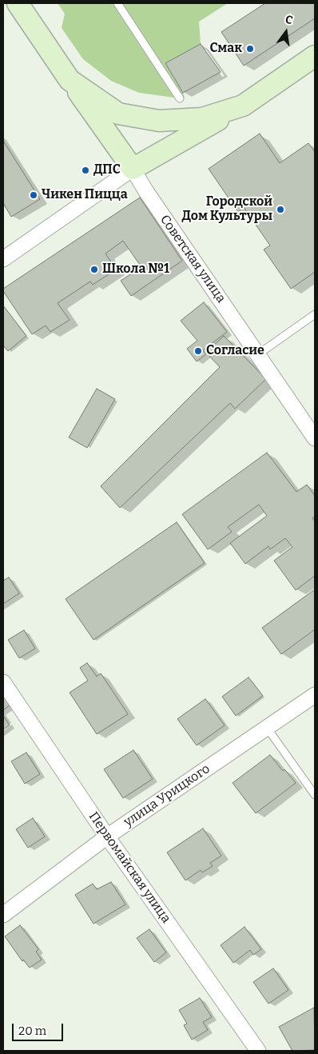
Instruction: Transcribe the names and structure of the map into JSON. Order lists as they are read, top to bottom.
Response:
{
  "streets": {
    "main road": ["Советская улица"],
    "street": ["улица Урицкого", "Первомайская улица"]
  },
  "crossings": [
    ["улица Урицкого", "Первомайская улица"]
  ],
  "places": [
    "Смак",
    "ДПС",
    "Чикен Пицца",
    "Городской Дом Культуры",
    "Школа №1",
    "Согласие"
  ],
  "scale_bar": "20 m",
  "north": "top"
}
